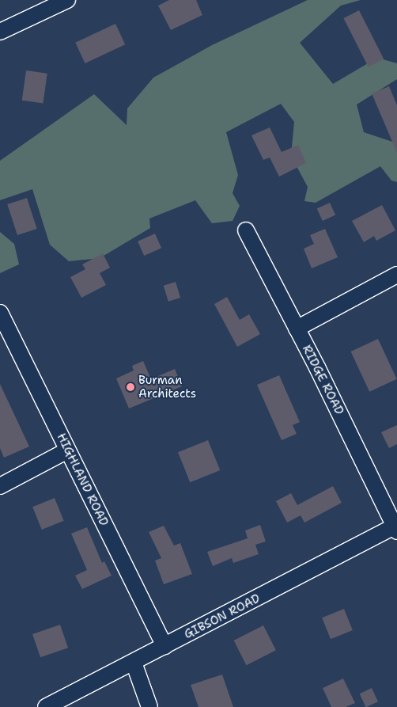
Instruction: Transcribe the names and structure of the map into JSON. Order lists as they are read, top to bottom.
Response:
{
  "streets": {
    "street": ["RIDGE ROAD", "HIGHLAND ROAD", "GIBSON ROAD"]
  },
  "crossings": [
    ["RIDGE ROAD", "GIBSON ROAD"],
    ["HIGHLAND ROAD", "GIBSON ROAD"]
  ],
  "places": ["Burman Architects"]
}
